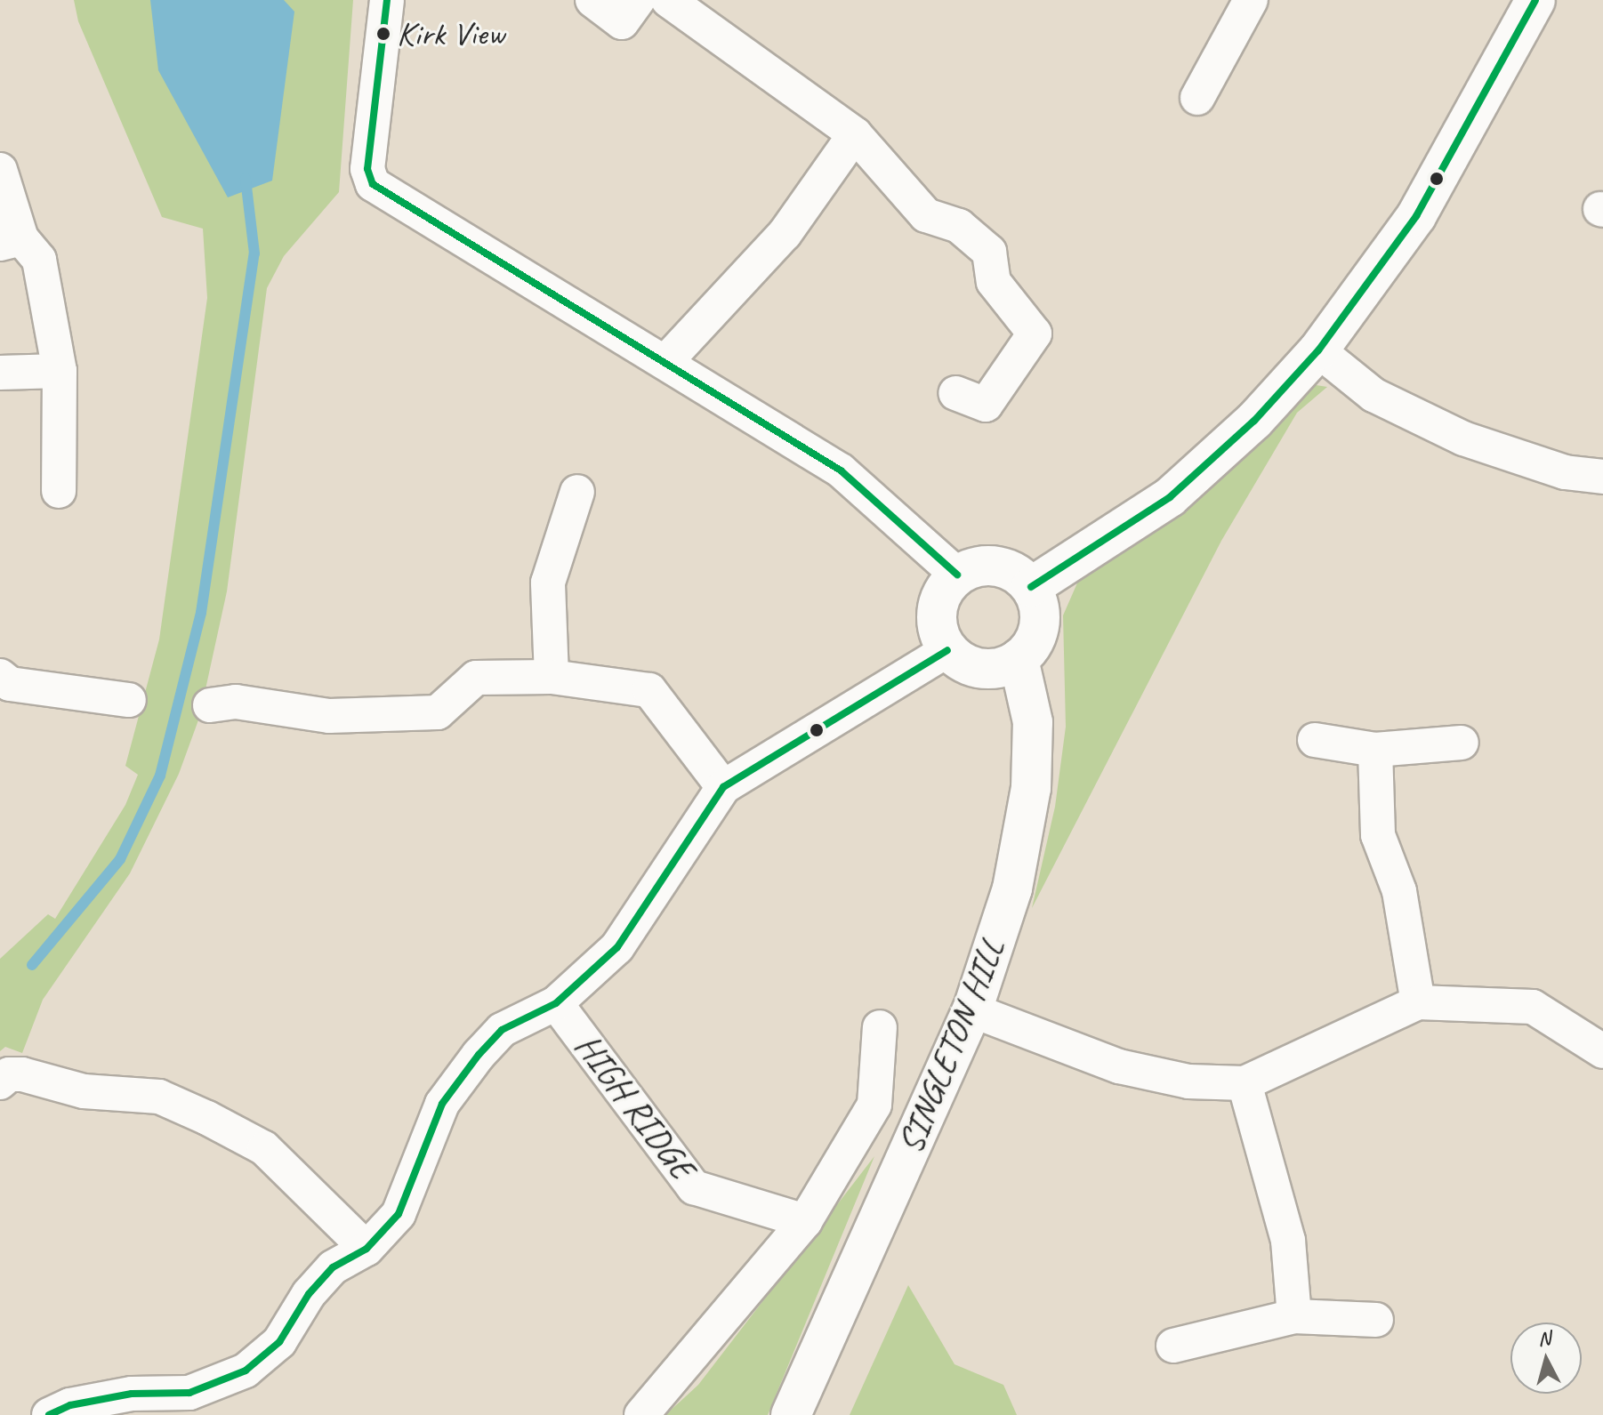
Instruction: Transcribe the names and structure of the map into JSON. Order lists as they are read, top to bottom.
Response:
{
  "streets": {
    "street": ["SINGLETON HILL", "HIGH RIDGE"]
  },
  "places": ["Kirk View"],
  "north": "top"
}
